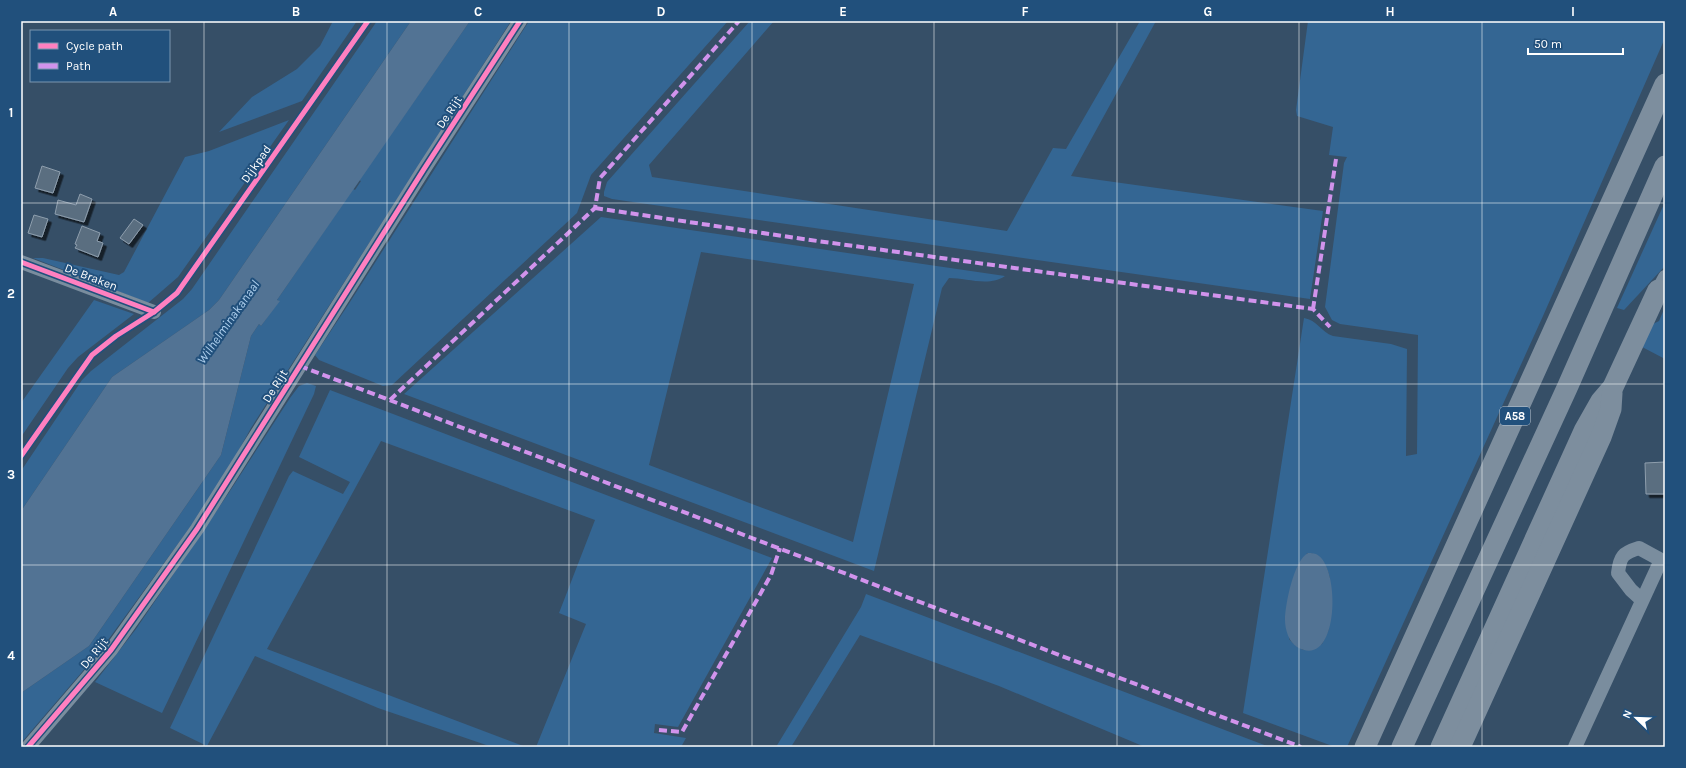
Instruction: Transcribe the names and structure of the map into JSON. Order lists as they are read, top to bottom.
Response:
{
  "streets": {
    "highway": ["A58"],
    "street": ["De Rijt", "De Braken"],
    "cycle path": ["Dijkpad"]
  },
  "water": ["Wilhelminakanaal"],
  "legend": ["Cycle path", "Path"],
  "scale_bar": "50 m",
  "north": "top left",
  "grid": {
    "columns": [
      "A",
      "B",
      "C",
      "D",
      "E",
      "F",
      "G",
      "H",
      "I"
    ],
    "rows": [
      "1",
      "2",
      "3",
      "4"
    ]
  }
}
